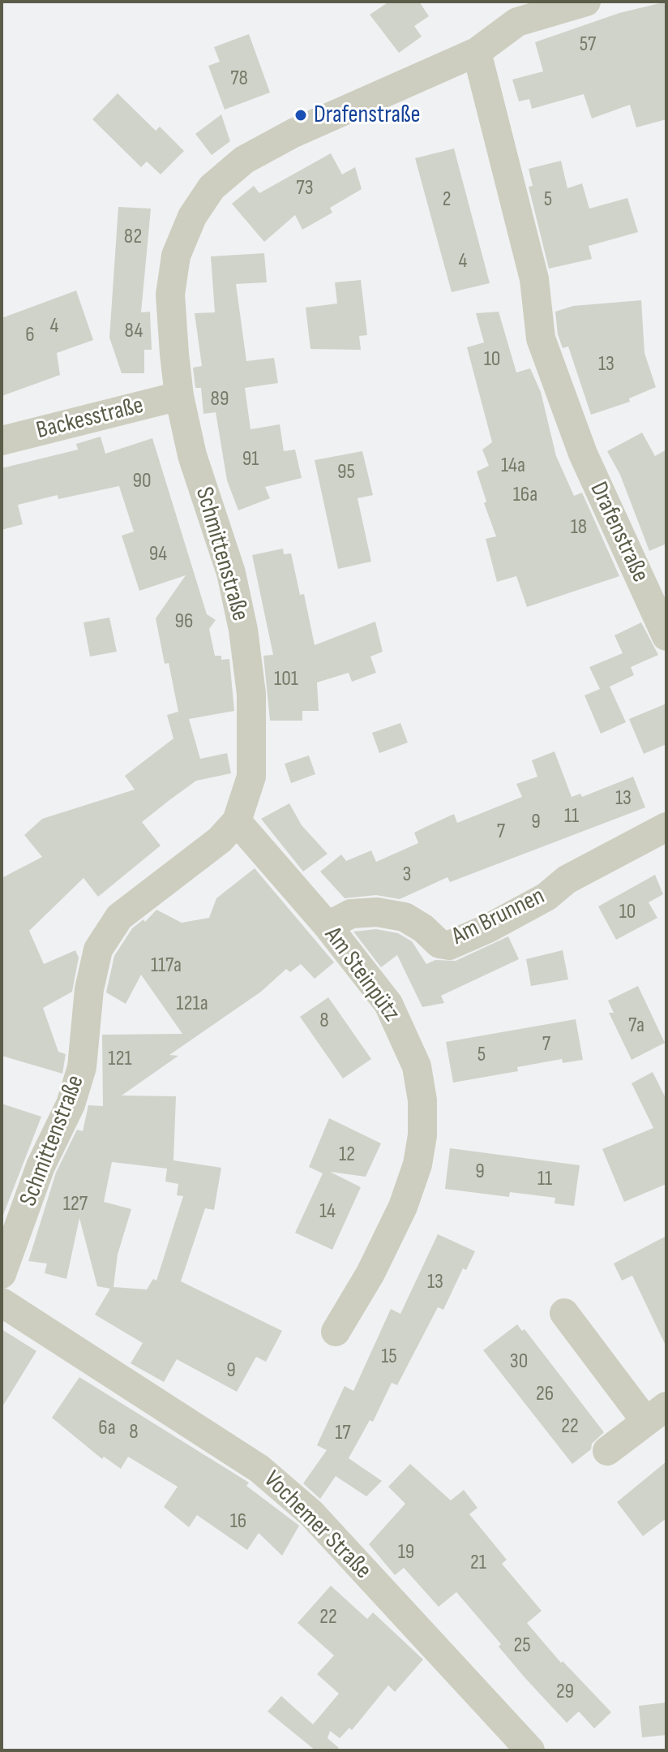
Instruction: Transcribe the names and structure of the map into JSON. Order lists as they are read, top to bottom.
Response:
{
  "streets": {
    "street": [
      "Backesstraße",
      "Drafenstraße",
      "Schmittenstraße",
      "Am Brunnen",
      "Am Steinpütz",
      "Vochemer Straße"
    ]
  },
  "crossings": [
    ["Backesstraße", "Schmittenstraße"],
    ["Drafenstraße", "Schmittenstraße"],
    ["Schmittenstraße", "Am Steinpütz"],
    ["Am Brunnen", "Am Steinpütz"]
  ],
  "places": ["Drafenstraße"],
  "house_numbers": [
    "57",
    "78",
    "73",
    "2",
    "5",
    "82",
    "4",
    "4",
    "84",
    "6",
    "10",
    "13",
    "89",
    "91",
    "14a",
    "95",
    "90",
    "16a",
    "18",
    "94",
    "96",
    "101",
    "13",
    "11",
    "9",
    "7",
    "3",
    "10",
    "117a",
    "121a",
    "8",
    "7a",
    "7",
    "5",
    "121",
    "12",
    "9",
    "11",
    "127",
    "14",
    "13",
    "15",
    "30",
    "9",
    "26",
    "22",
    "6a",
    "8",
    "17",
    "16",
    "19",
    "21",
    "22",
    "25",
    "29"
  ]
}
